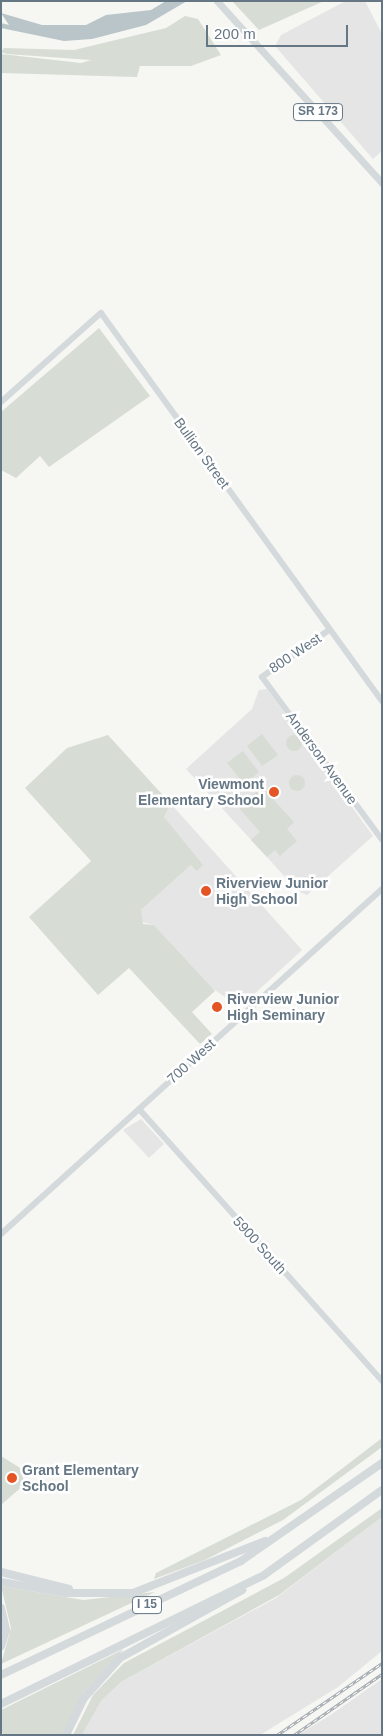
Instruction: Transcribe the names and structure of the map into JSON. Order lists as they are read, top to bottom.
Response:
{
  "streets": {
    "highway": ["I 15"],
    "main road": ["SR 173"],
    "street": [
      "Bullion Street",
      "800 West",
      "Anderson Avenue",
      "700 West",
      "5900 South"
    ]
  },
  "crossings": [
    ["Bullion Street", "800 West"],
    ["800 West", "Anderson Avenue"],
    ["700 West", "5900 South"]
  ],
  "places": [
    "Viewmont Elementary School",
    "Riverview Junior High School",
    "Riverview Junior High Seminary",
    "Grant Elementary School"
  ],
  "scale_bar": "200 m"
}
